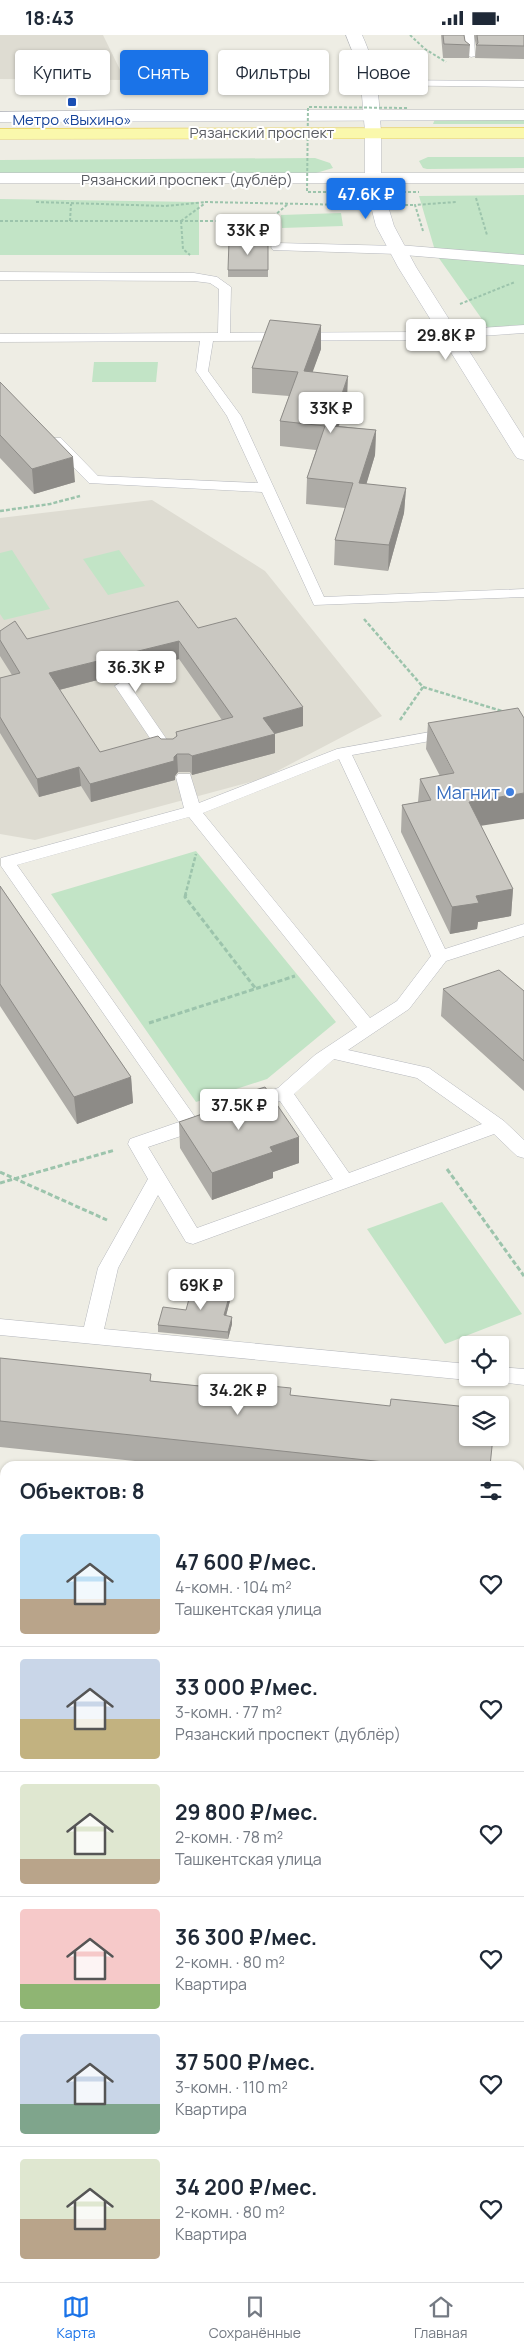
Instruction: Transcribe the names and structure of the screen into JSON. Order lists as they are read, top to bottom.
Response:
{
  "streets": {
    "main road": ["Рязанский проспект", "Рязанский проспект (дублёр)"]
  },
  "places": {
    "transit": ["Метро «Выхино»"],
    "other": ["Магнит"]
  },
  "page": {
    "status": "18:43",
    "chip": [
      "Купить",
      "Снять",
      "Фильтры",
      "Новое"
    ],
    "price": [
      "47.6K ₽",
      "33K ₽",
      "29.8K ₽",
      "33K ₽",
      "36.3K ₽",
      "37.5K ₽",
      "69K ₽",
      "34.2K ₽"
    ],
    "heading": "Объектов: 8",
    "list": [
      {
        "name": "47 600 ₽/мес.",
        "note": "4-комн. · 104 m² · Ташкентская улица"
      },
      {
        "name": "33 000 ₽/мес.",
        "note": "3-комн. · 77 m² · Рязанский проспект (дублёр)"
      },
      {
        "name": "29 800 ₽/мес.",
        "note": "2-комн. · 78 m² · Ташкентская улица"
      },
      {
        "name": "36 300 ₽/мес.",
        "note": "2-комн. · 80 m² · Квартира"
      },
      {
        "name": "37 500 ₽/мес.",
        "note": "3-комн. · 110 m² · Квартира"
      },
      {
        "name": "34 200 ₽/мес.",
        "note": "2-комн. · 80 m² · Квартира"
      }
    ],
    "tabs": ["Карта", "Сохранённые", "Главная"]
  }
}
